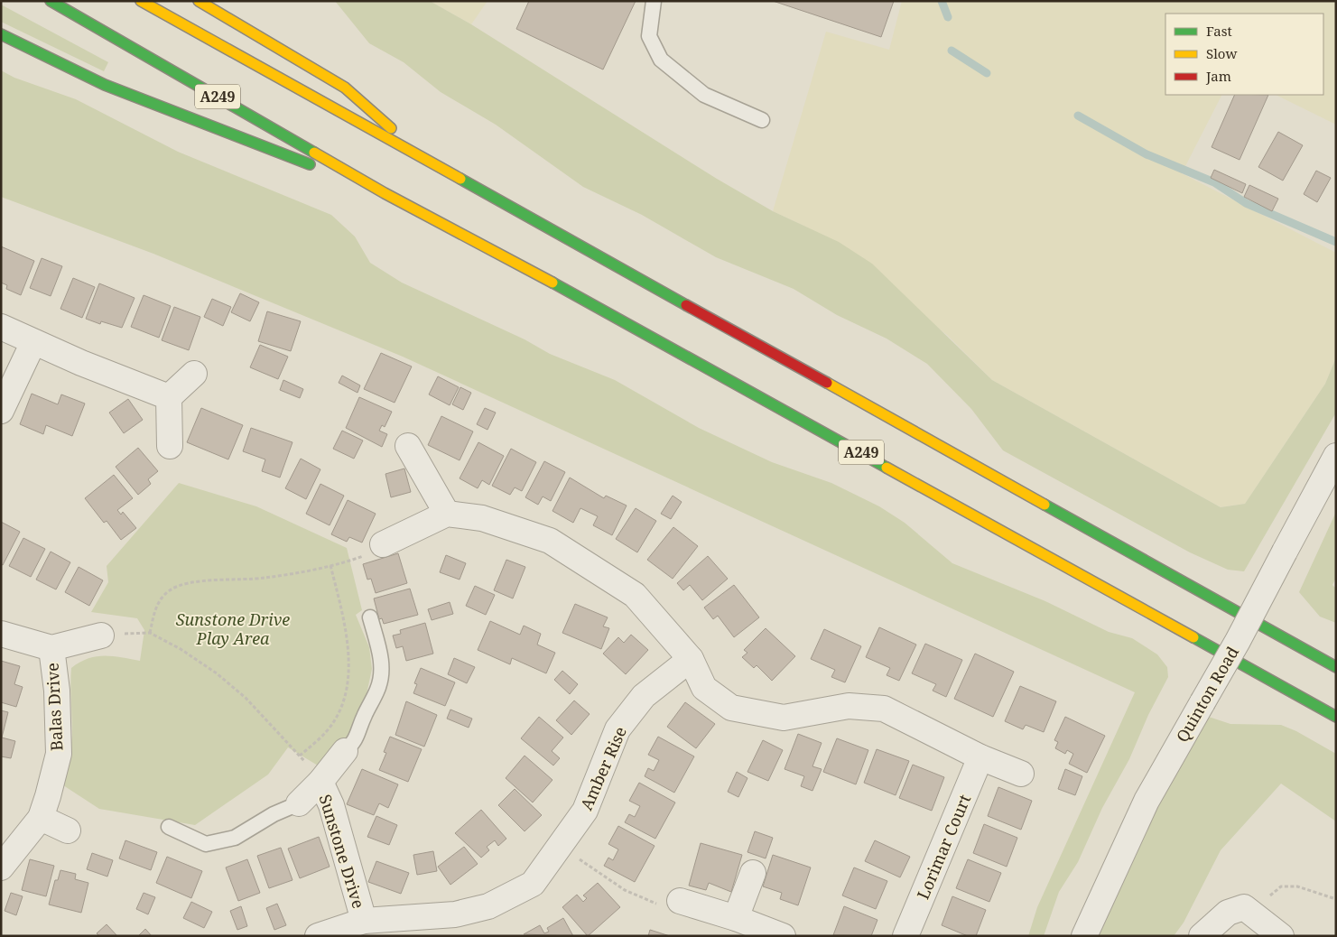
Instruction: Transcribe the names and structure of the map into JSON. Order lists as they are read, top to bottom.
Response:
{
  "streets": {
    "highway": ["A249"],
    "street": [
      "Quinton Road",
      "Balas Drive",
      "Amber Rise",
      "Lorimar Court",
      "Sunstone Drive"
    ]
  },
  "crossings": [
    ["Amber Rise", "Sunstone Drive"]
  ],
  "parks": ["Sunstone Drive Play Area"],
  "legend": ["Fast", "Slow", "Jam"]
}
